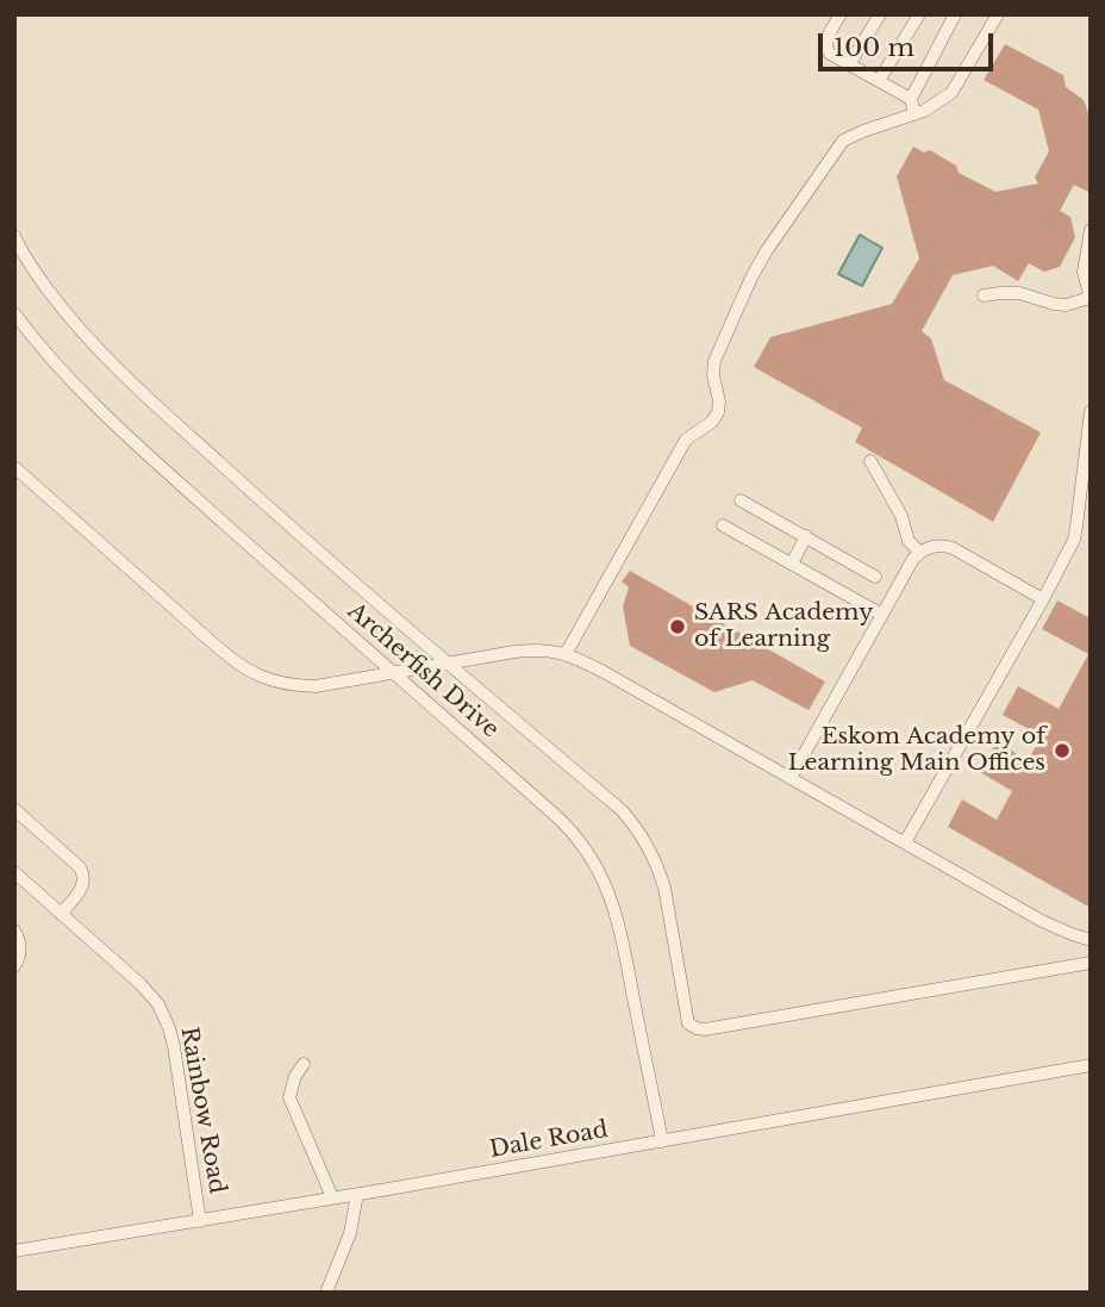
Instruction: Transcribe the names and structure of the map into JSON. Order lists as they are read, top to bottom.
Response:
{
  "streets": {
    "street": ["Archerfish Drive", "Rainbow Road", "Dale Road"]
  },
  "crossings": [
    ["Archerfish Drive", "Dale Road"],
    ["Rainbow Road", "Dale Road"]
  ],
  "places": ["SARS Academy of Learning", "Eskom Academy of Learning Main Offices"],
  "scale_bar": "100 m"
}
